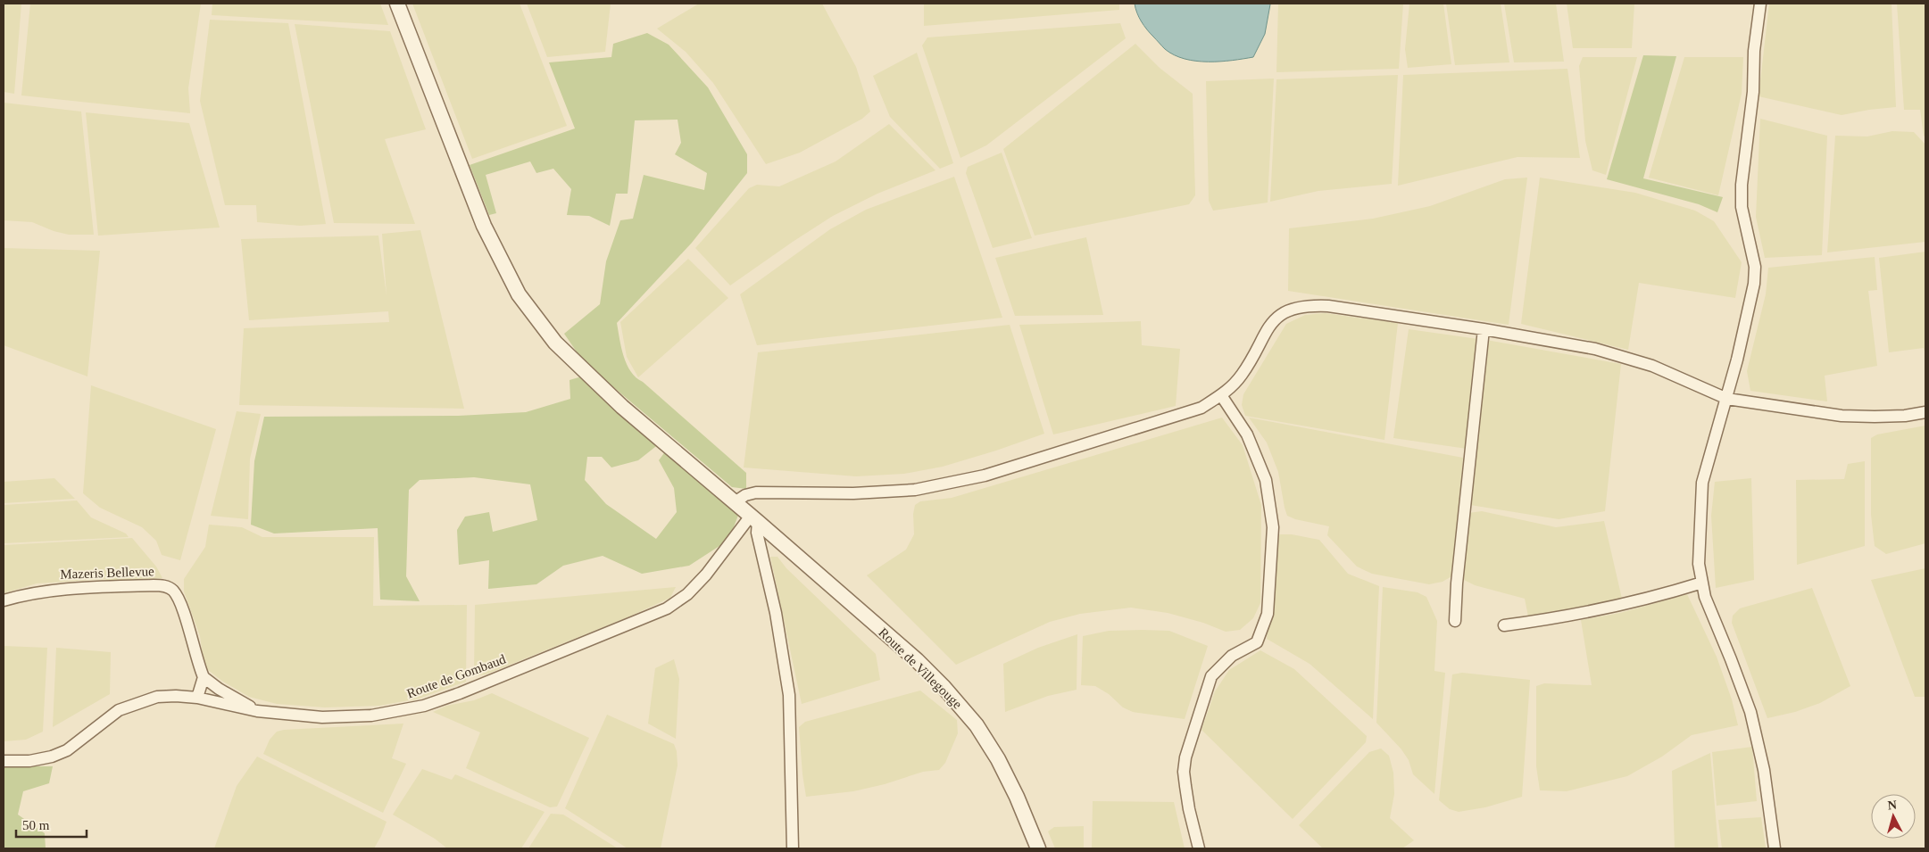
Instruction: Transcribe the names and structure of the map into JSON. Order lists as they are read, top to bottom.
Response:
{
  "streets": {
    "street": ["Mazeris Bellevue", "Route de Villegouge", "Route de Gombaud"]
  },
  "crossings": [
    ["Route de Villegouge", "Route de Gombaud"]
  ],
  "scale_bar": "50 m",
  "north": "top"
}
